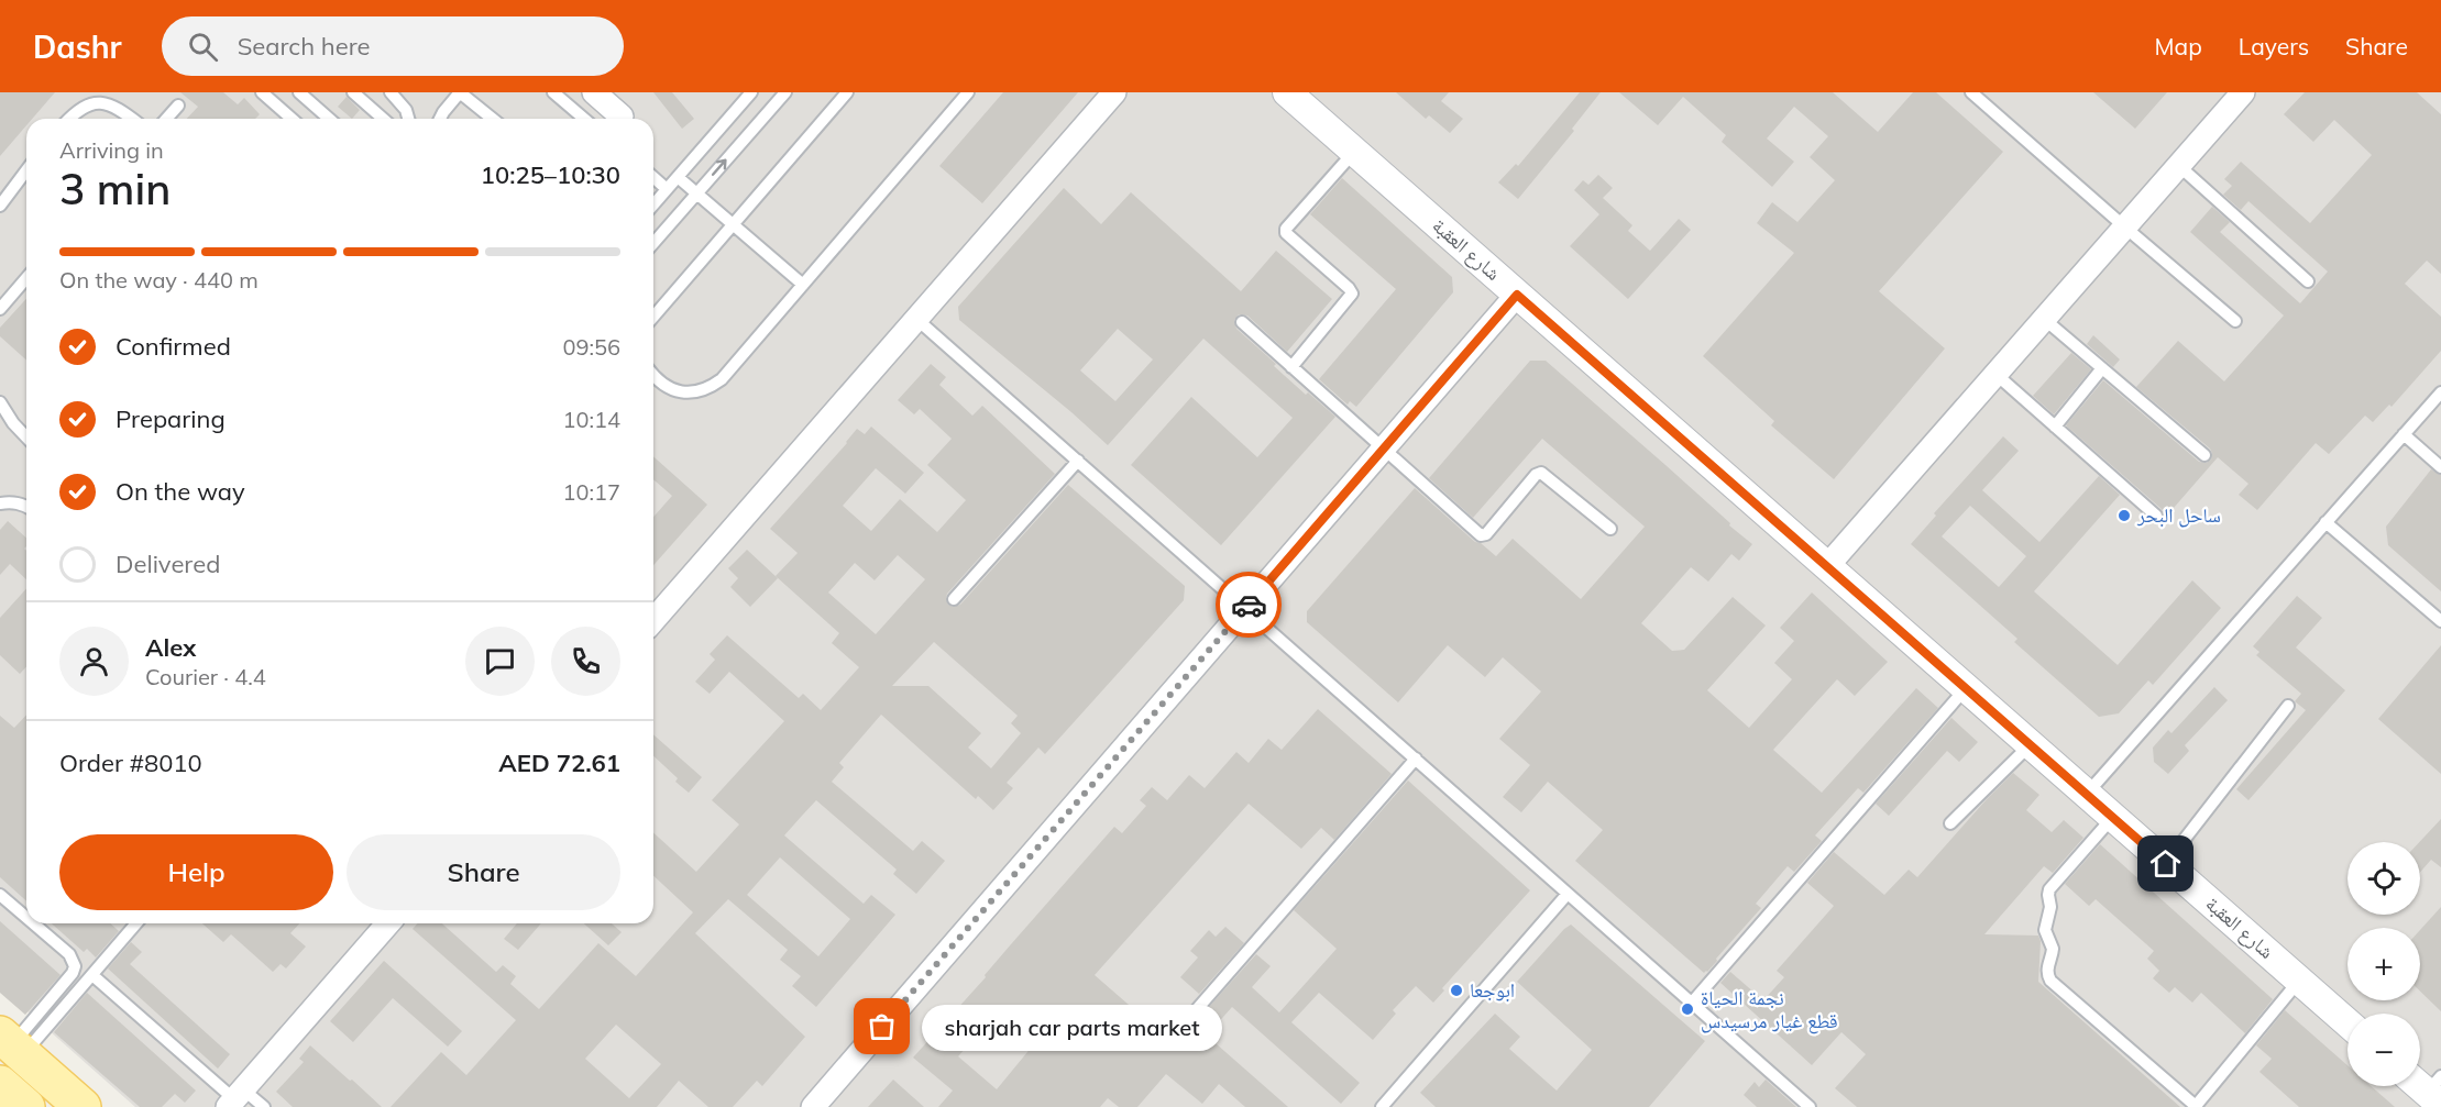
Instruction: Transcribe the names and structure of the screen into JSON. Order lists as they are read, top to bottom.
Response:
{
  "streets": {
    "street": ["شارع العقبة"]
  },
  "places": [
    "ساحل البحر",
    "ابوجعا",
    "نجمة الحياة قطع غيار مرسيدس",
    "sharjah car parts market"
  ],
  "page": {
    "header": "Dashr",
    "search": "Search here",
    "nav": ["Map", "Layers", "Share"],
    "heading": ["3 min", "Arriving in", "10:25–10:30"],
    "panel": [
      "Alex",
      "Courier · 4.4",
      "Order #8010",
      "AED 72.61"
    ],
    "bar": "On the way · 440 m",
    "list": [
      ["Confirmed", "09:56"],
      ["Preparing", "10:14"],
      ["On the way", "10:17"],
      "Delivered"
    ],
    "buttons": ["Help", "Share"],
    "map_buttons": ["+", "−"],
    "bubble": "sharjah car parts market"
  }
}
